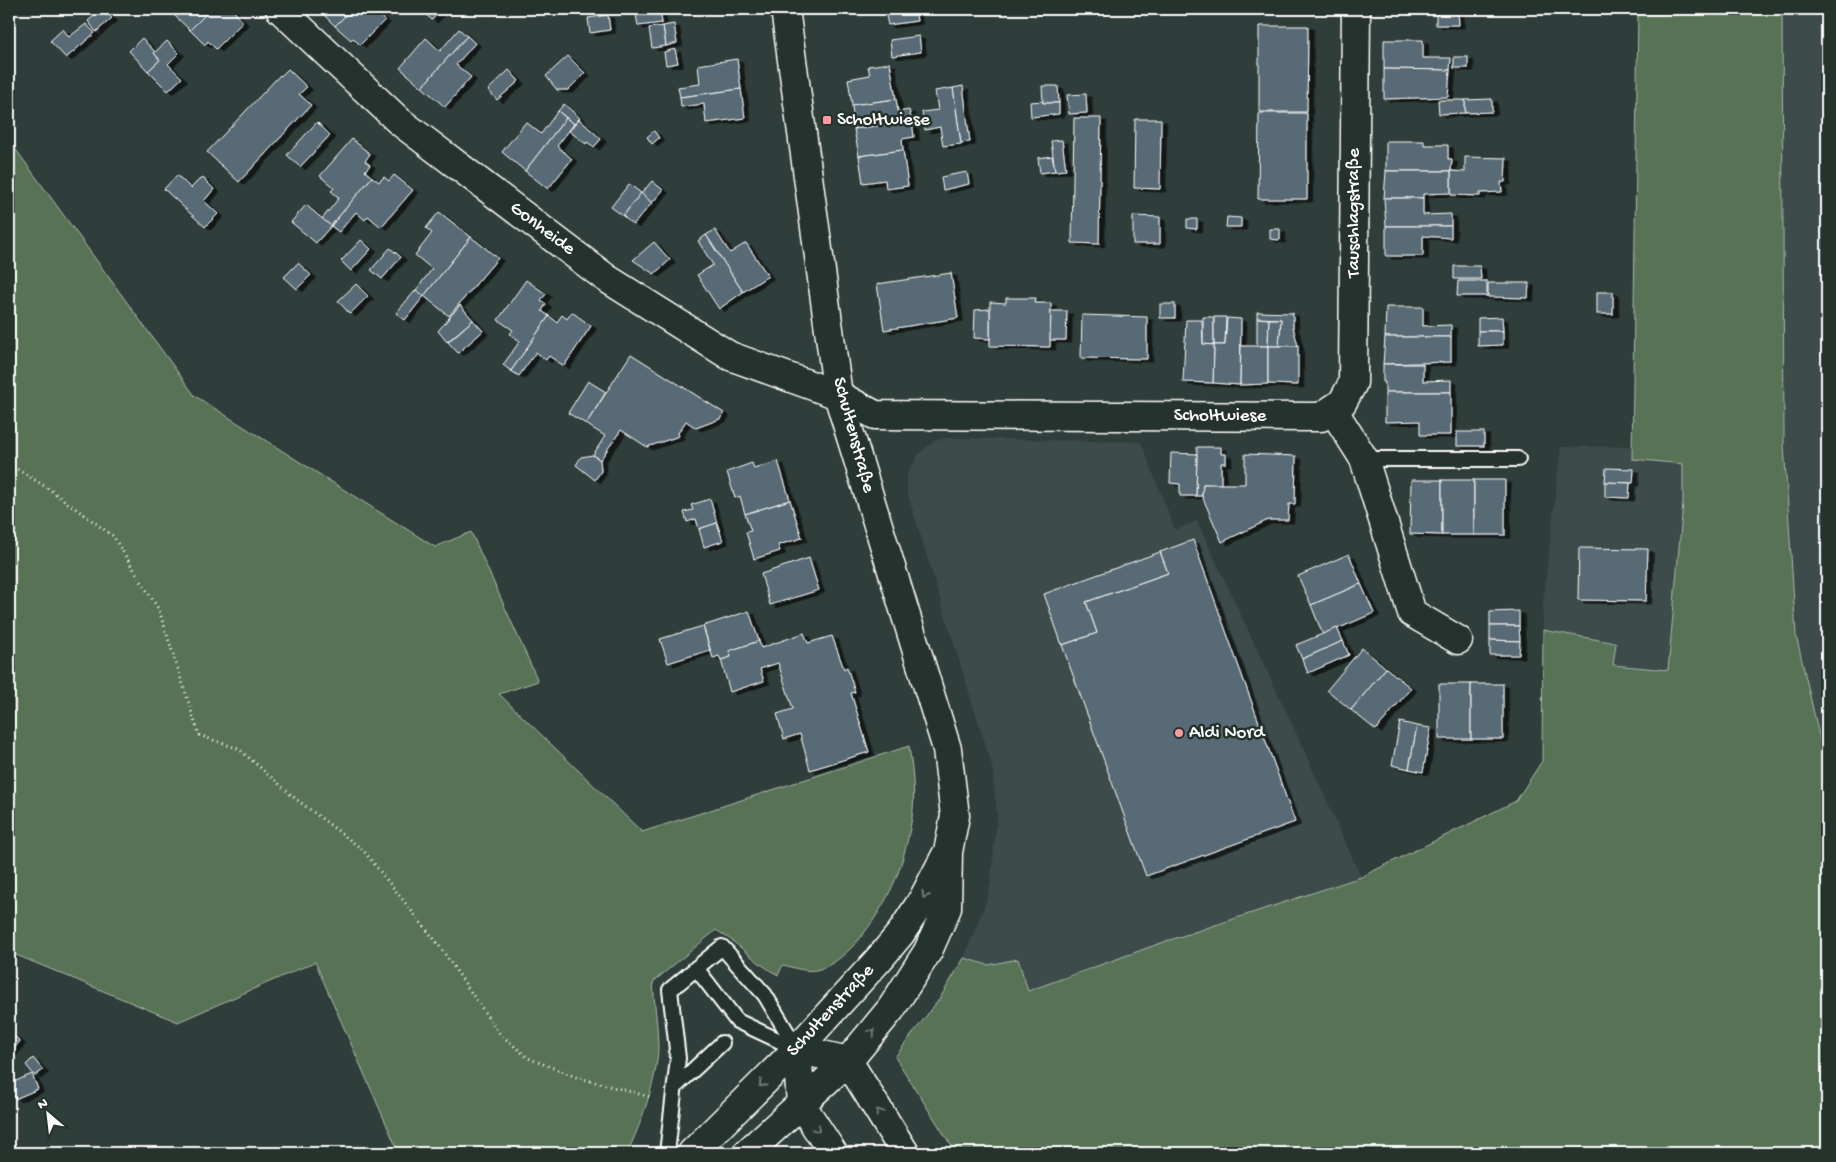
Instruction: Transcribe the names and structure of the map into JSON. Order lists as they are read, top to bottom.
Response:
{
  "streets": {
    "street": [
      "Tauschlagstraße",
      "Gonheide",
      "Scholtwiese",
      "Schultenstraße"
    ]
  },
  "crossings": [
    ["Tauschlagstraße", "Scholtwiese"],
    ["Gonheide", "Scholtwiese"],
    ["Gonheide", "Schultenstraße"],
    ["Scholtwiese", "Schultenstraße"]
  ],
  "places": {
    "transit": ["Scholtwiese"],
    "other": ["Aldi Nord"]
  },
  "north": "top left"
}
